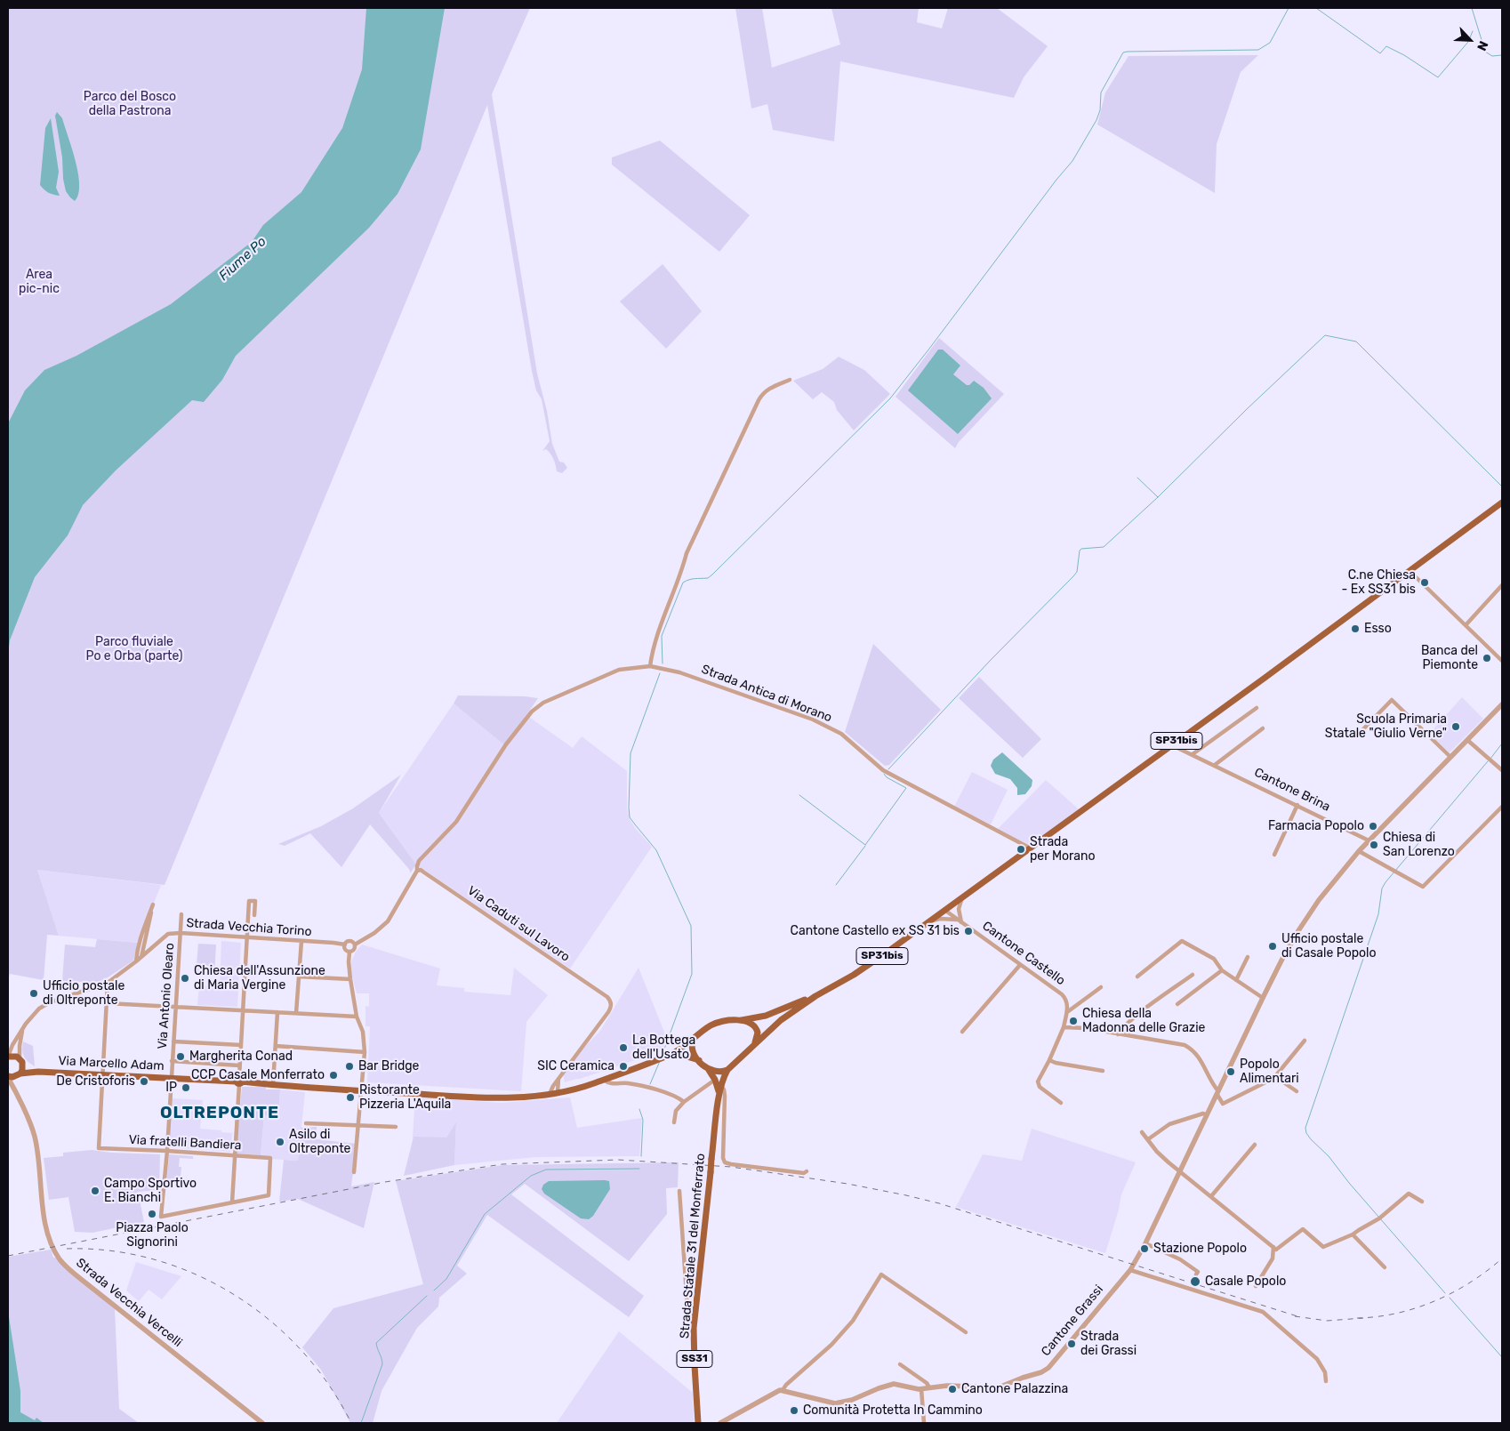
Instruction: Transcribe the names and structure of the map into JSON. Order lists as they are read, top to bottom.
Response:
{
  "streets": {
    "main road": [
      "SP31bis",
      "Via Marcello Adam",
      "Strada Statale 31 del Monferrato",
      "SS31"
    ],
    "street": [
      "Strada Antica di Morano",
      "Cantone Brina",
      "Via Caduti sul Lavoro",
      "Strada Vecchia Torino",
      "Cantone Castello",
      "Via Antonio Olearo",
      "Via fratelli Bandiera",
      "Strada Vecchia Vercelli",
      "Cantone Grassi"
    ]
  },
  "crossings": [
    ["Strada Antica di Morano", "SP31bis"],
    ["Strada Antica di Morano", "Via Caduti sul Lavoro"],
    ["SP31bis", "Cantone Brina"],
    ["SP31bis", "Cantone Castello"],
    ["SP31bis", "Via Marcello Adam"],
    ["SP31bis", "Strada Statale 31 del Monferrato"],
    ["Via Caduti sul Lavoro", "Via Marcello Adam"],
    ["Strada Vecchia Torino", "Via Antonio Olearo"],
    ["Via Antonio Olearo", "Via Marcello Adam"],
    ["Via Antonio Olearo", "Via fratelli Bandiera"],
    ["Via Marcello Adam", "Via fratelli Bandiera"],
    ["Via Marcello Adam", "Strada Statale 31 del Monferrato"],
    ["Via Marcello Adam", "Strada Vecchia Vercelli"]
  ],
  "districts": ["OLTREPONTE"],
  "water": ["Fiume Po"],
  "parks": ["Parco del Bosco della Pastrona", "Area pic-nic", "Parco fluviale Po e Orba (parte)"],
  "places": [
    "C.ne Chiesa - Ex SS31 bis",
    "Esso",
    "Banca del Piemonte",
    "Scuola Primaria Statale \"Giulio Verne\"",
    "Farmacia Popolo",
    "Chiesa di San Lorenzo",
    "Strada per Morano",
    "Cantone Castello ex SS 31 bis",
    "Ufficio postale di Casale Popolo",
    "Chiesa dell'Assunzione di Maria Vergine",
    "Ufficio postale di Oltreponte",
    "Chiesa della Madonna delle Grazie",
    "La Bottega dell'Usato",
    "Margherita Conad",
    "Bar Bridge",
    "SIC Ceramica",
    "Popolo Alimentari",
    "CCP Casale Monferrato",
    "De Cristoforis",
    "IP",
    "Ristorante Pizzeria L'Aquila",
    "Asilo di Oltreponte",
    "Campo Sportivo E. Bianchi",
    "Piazza Paolo Signorini",
    "Stazione Popolo",
    "Casale Popolo",
    "Strada dei Grassi",
    "Cantone Palazzina",
    "Comunità Protetta In Cammino"
  ],
  "north": "bottom right"
}
